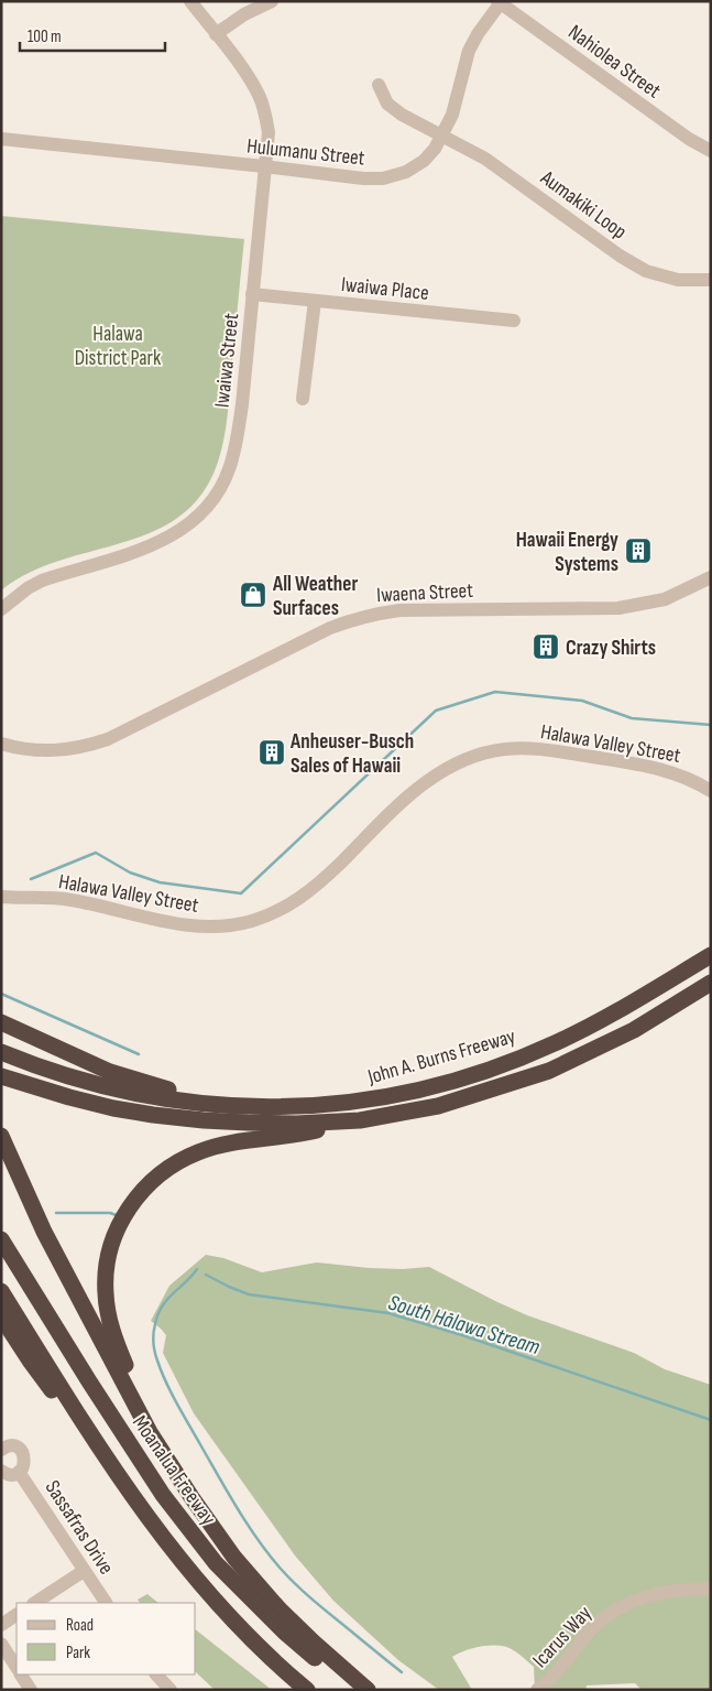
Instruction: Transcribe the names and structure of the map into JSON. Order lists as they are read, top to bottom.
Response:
{
  "streets": {
    "highway": ["John A. Burns Freeway", "Moanalua Freeway"],
    "street": [
      "Nahiolea Street",
      "Hulumanu Street",
      "Aumakiki Loop",
      "Iwaiwa Place",
      "Iwaiwa Street",
      "Iwaena Street",
      "Halawa Valley Street",
      "Sassafras Drive",
      "Icarus Way"
    ]
  },
  "crossings": [
    ["Nahiolea Street", "Hulumanu Street"],
    ["Hulumanu Street", "Aumakiki Loop"],
    ["Hulumanu Street", "Iwaiwa Street"],
    ["Iwaiwa Place", "Iwaiwa Street"]
  ],
  "water": ["South Hālawa Stream"],
  "parks": ["Halawa District Park"],
  "places": {
    "building": ["Hawaii Energy Systems", "Crazy Shirts", "Anheuser-Busch Sales of Hawaii"],
    "shop": ["All Weather Surfaces"]
  },
  "legend": ["Road", "Park"],
  "scale_bar": "100 m"
}
